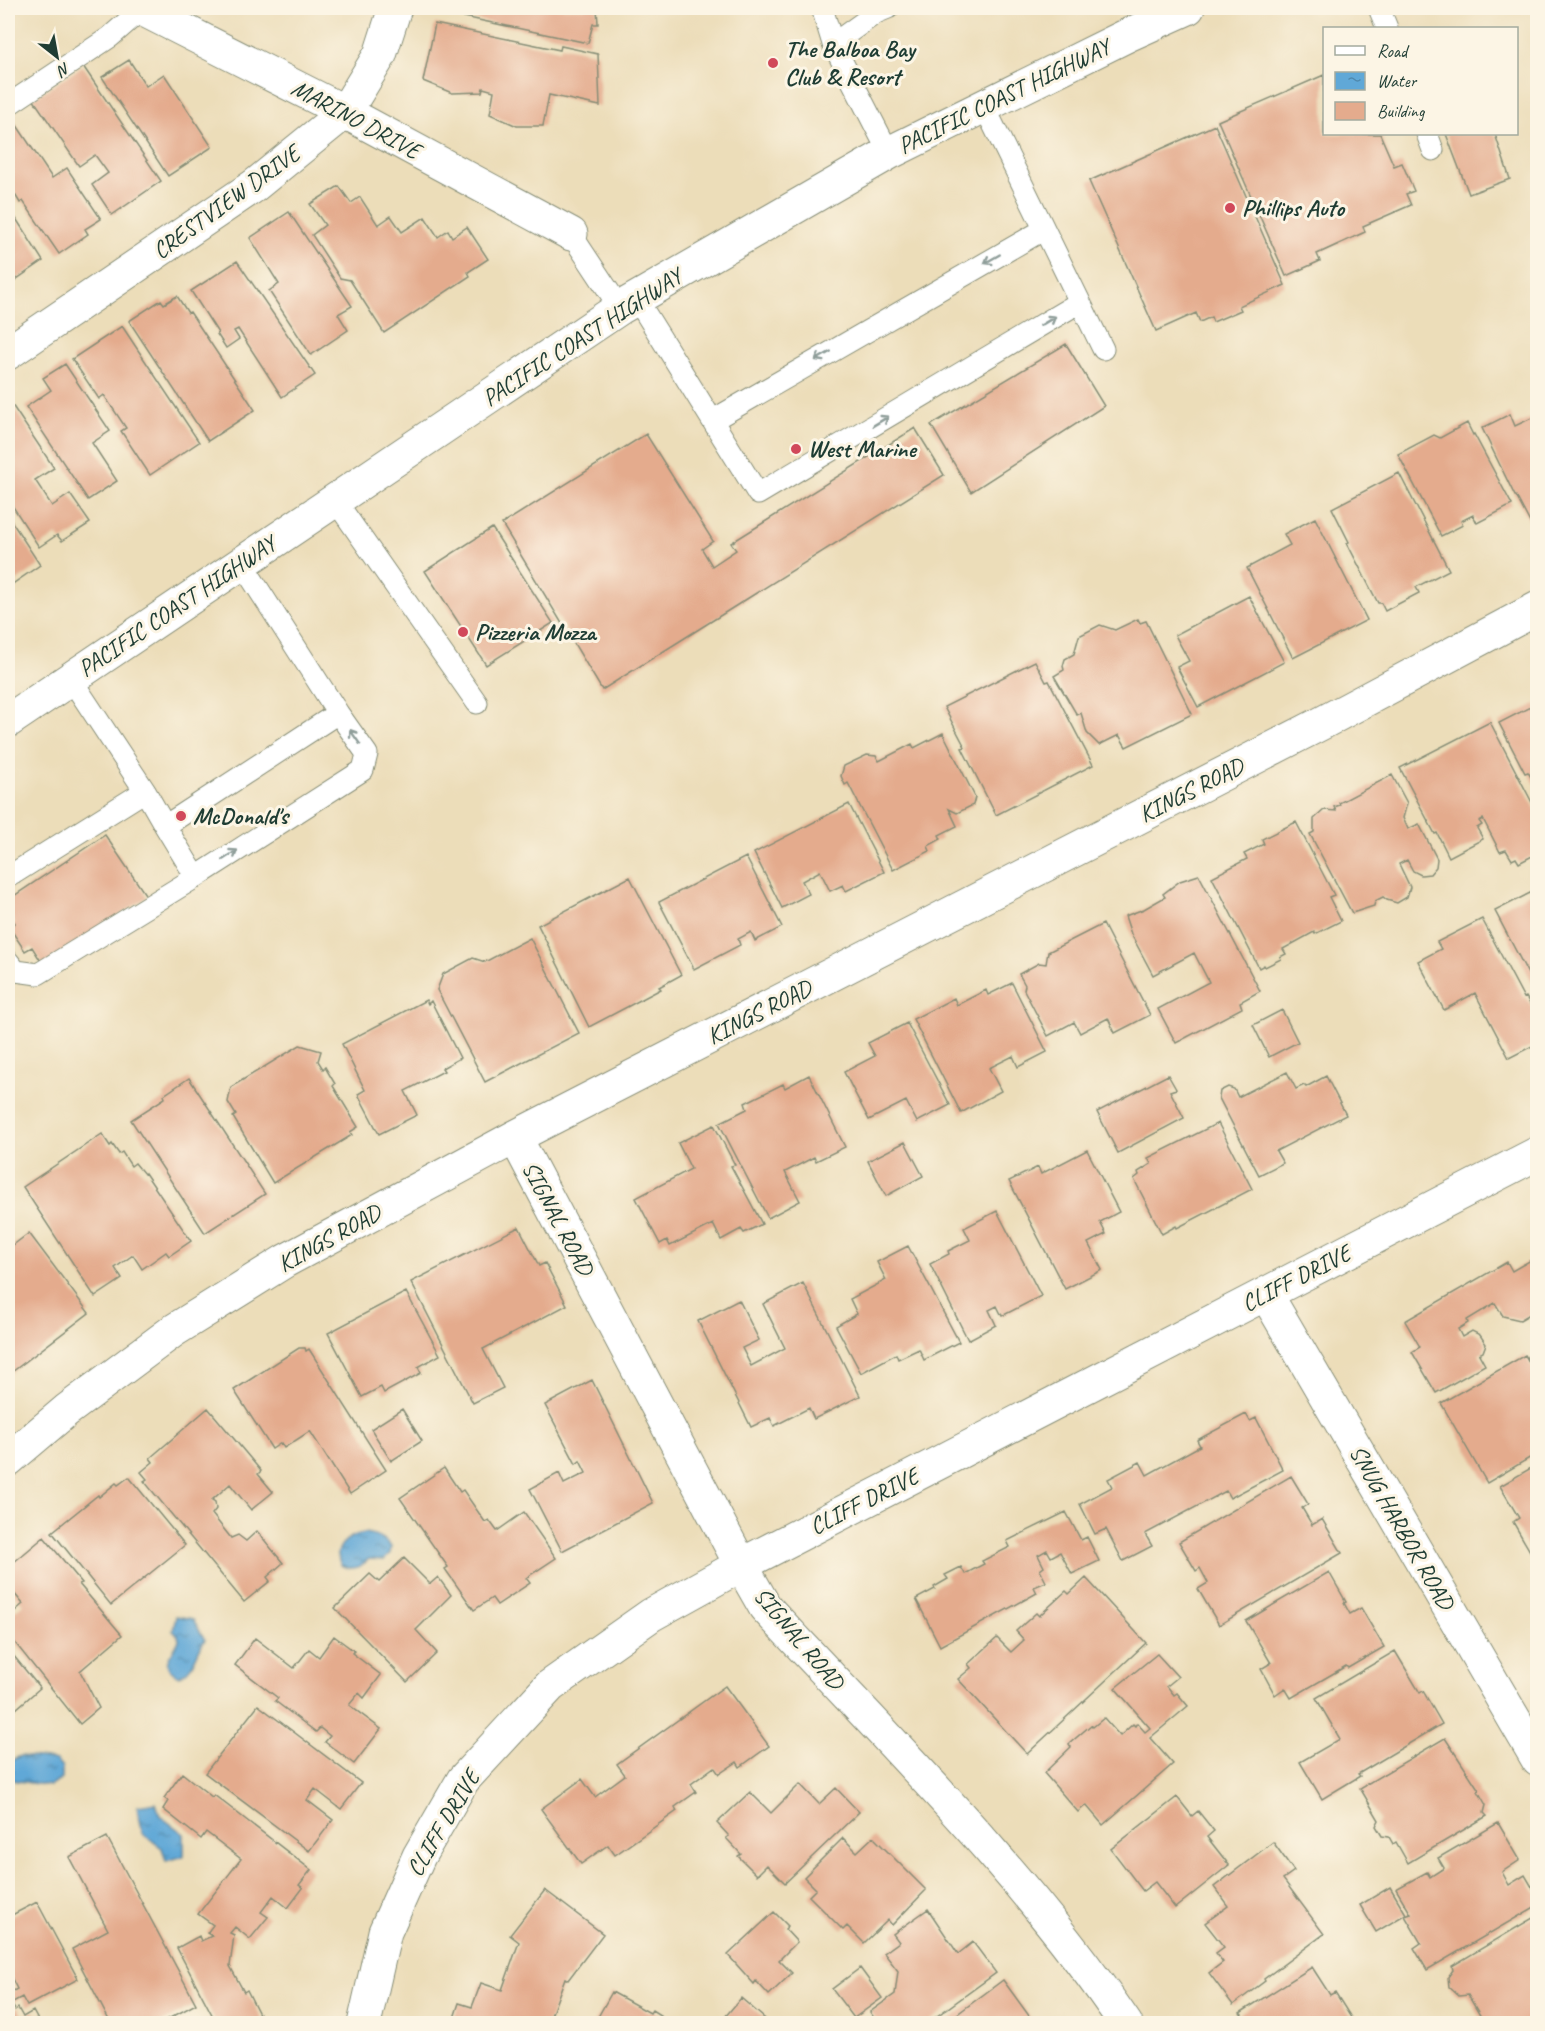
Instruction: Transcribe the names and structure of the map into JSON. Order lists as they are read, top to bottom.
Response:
{
  "streets": {
    "main road": [
      "PACIFIC COAST HIGHWAY",
      "MARINO DRIVE",
      "CRESTVIEW DRIVE",
      "KINGS ROAD",
      "SIGNAL ROAD",
      "CLIFF DRIVE",
      "SNUG HARBOR ROAD"
    ]
  },
  "crossings": [
    ["MARINO DRIVE", "CRESTVIEW DRIVE"],
    ["KINGS ROAD", "SIGNAL ROAD"],
    ["SIGNAL ROAD", "CLIFF DRIVE"],
    ["CLIFF DRIVE", "SNUG HARBOR ROAD"]
  ],
  "places": [
    "The Balboa Bay Club & Resort",
    "Phillips Auto",
    "West Marine",
    "Pizzeria Mozza",
    "McDonald's"
  ],
  "legend": ["Road", "Water", "Building"],
  "north": "bottom right"
}
